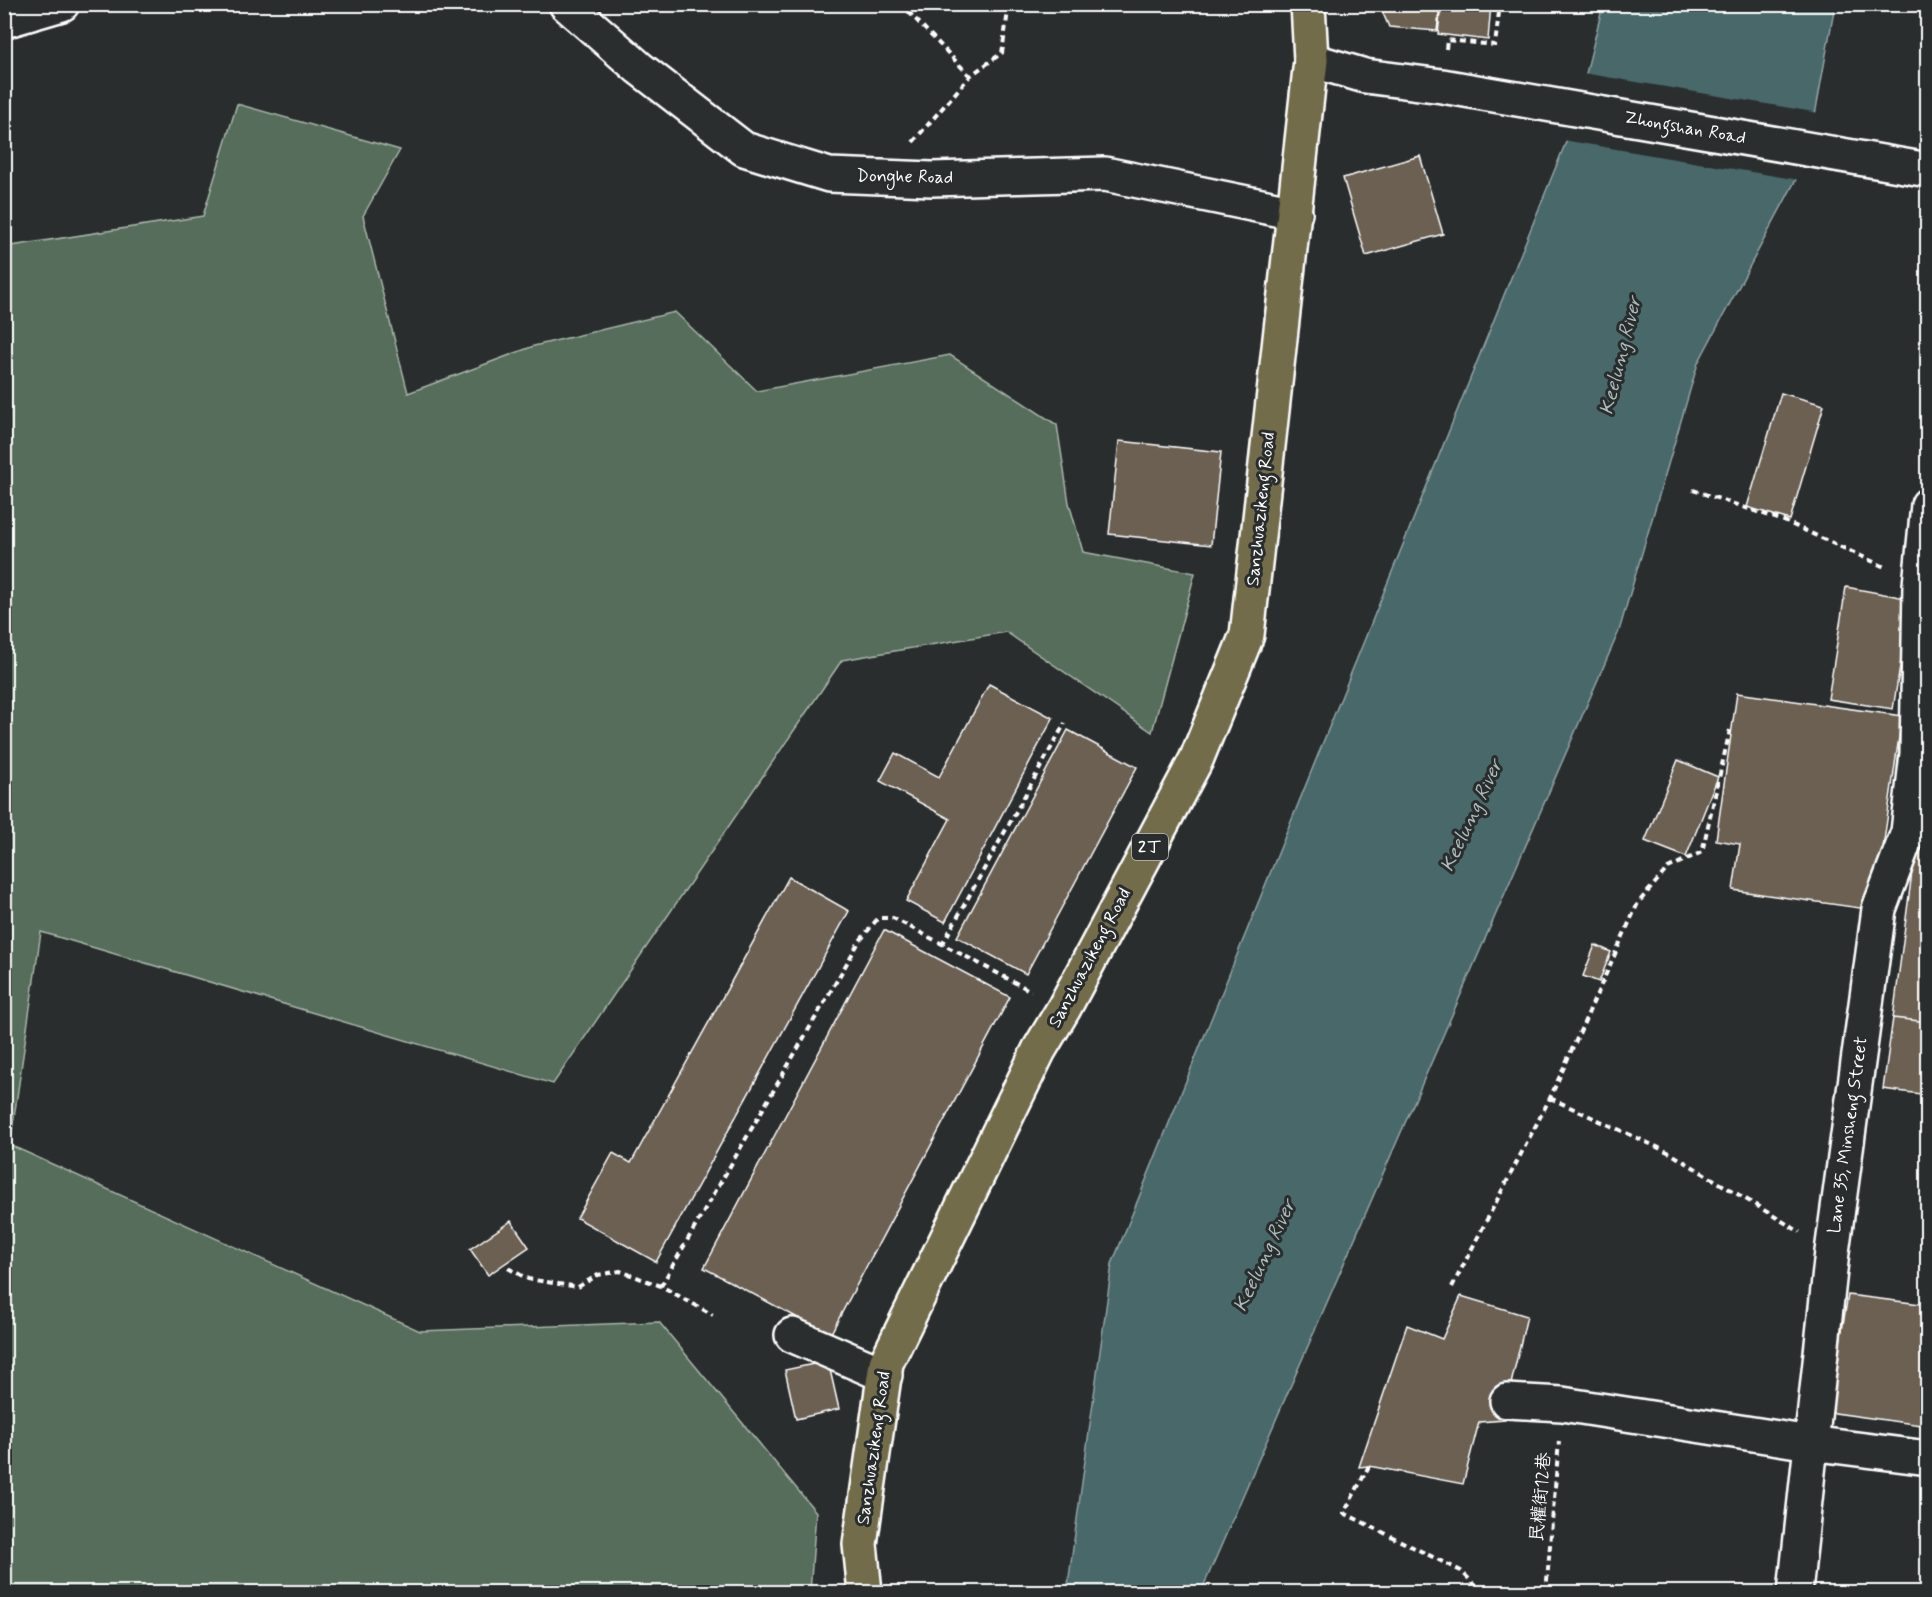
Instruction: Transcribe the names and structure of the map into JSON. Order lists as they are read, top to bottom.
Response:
{
  "streets": {
    "main road": ["Sanzhuazikeng Road", "2丁"],
    "street": ["Zhongshan Road", "Donghe Road", "Lane 35, Minsheng Street"],
    "path": ["民權街12巷"]
  },
  "crossings": [
    ["Zhongshan Road", "Sanzhuazikeng Road"],
    ["Zhongshan Road", "2丁"],
    ["Donghe Road", "Sanzhuazikeng Road"],
    ["Sanzhuazikeng Road", "2丁"]
  ],
  "water": ["Keelung River"]
}
